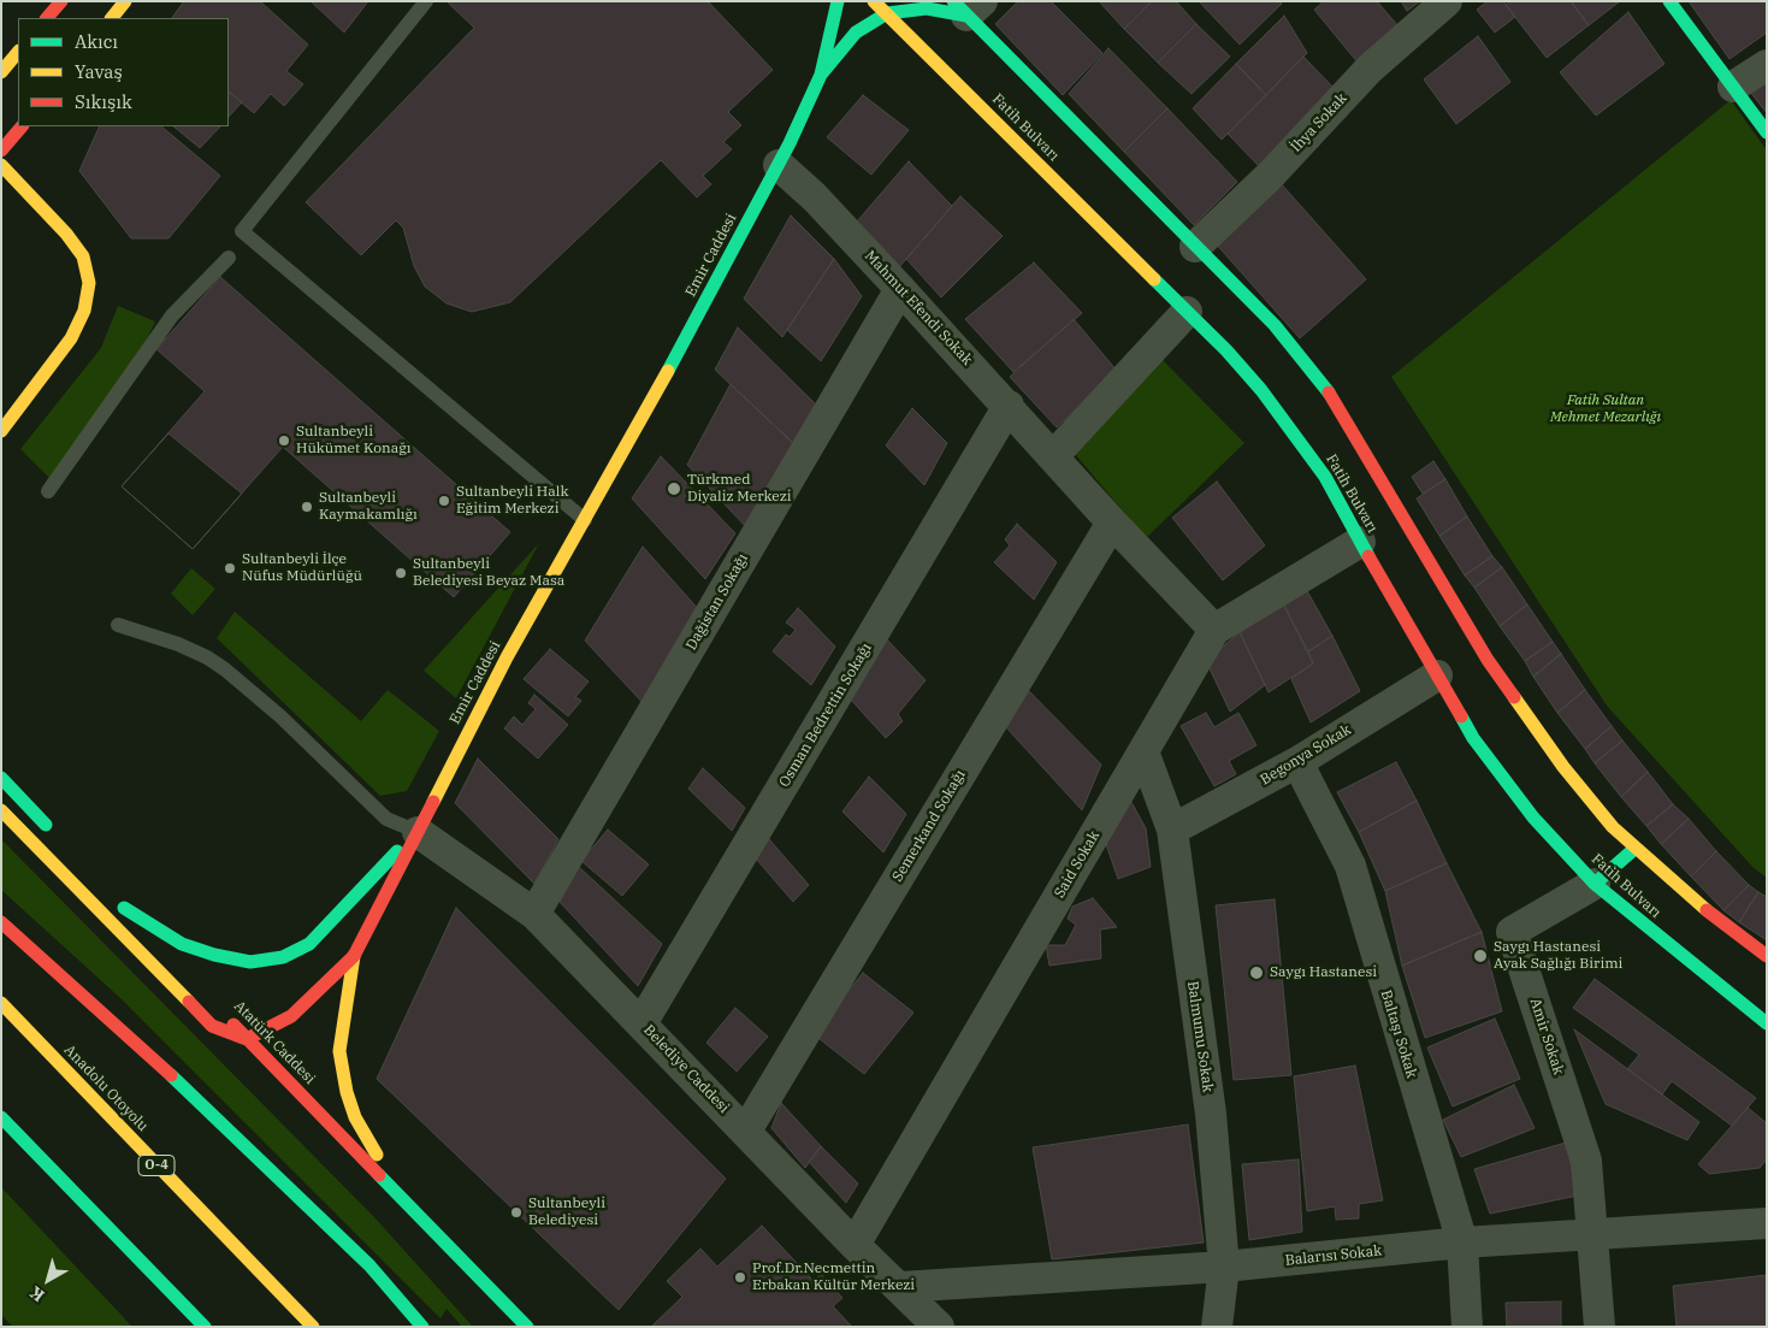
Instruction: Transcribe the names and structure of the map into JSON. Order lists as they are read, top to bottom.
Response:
{
  "streets": {
    "main road": [
      "Fatih Bulvarı",
      "Emir Caddesi",
      "Atatürk Caddesi",
      "Anadolu Otoyolu",
      "O-4"
    ],
    "street": [
      "İhya Sokak",
      "Mahmut Efendi Sokak",
      "Dağistan Sokağı",
      "Osman Bedrettin Sokağı",
      "Begonya Sokak",
      "Semerkand Sokağı",
      "Said Sokak",
      "Baltaşı Sokak",
      "Balmumu Sokak",
      "Amir Sokak",
      "Belediye Caddesi",
      "Balarısı Sokak"
    ]
  },
  "crossings": [
    ["Fatih Bulvarı", "Begonya Sokak"],
    ["Fatih Bulvarı", "Said Sokak"],
    ["Fatih Bulvarı", "Amir Sokak"],
    ["Emir Caddesi", "Mahmut Efendi Sokak"],
    ["Emir Caddesi", "Atatürk Caddesi"],
    ["Emir Caddesi", "Belediye Caddesi"],
    ["Mahmut Efendi Sokak", "Dağistan Sokağı"],
    ["Mahmut Efendi Sokak", "Osman Bedrettin Sokağı"],
    ["Mahmut Efendi Sokak", "Semerkand Sokağı"],
    ["Mahmut Efendi Sokak", "Said Sokak"],
    ["Dağistan Sokağı", "Belediye Caddesi"],
    ["Osman Bedrettin Sokağı", "Belediye Caddesi"],
    ["Begonya Sokak", "Baltaşı Sokak"],
    ["Begonya Sokak", "Balmumu Sokak"],
    ["Semerkand Sokağı", "Belediye Caddesi"],
    ["Said Sokak", "Balmumu Sokak"],
    ["Said Sokak", "Belediye Caddesi"],
    ["Baltaşı Sokak", "Balarısı Sokak"],
    ["Balmumu Sokak", "Balarısı Sokak"],
    ["Amir Sokak", "Balarısı Sokak"],
    ["Belediye Caddesi", "Balarısı Sokak"]
  ],
  "parks": ["Fatih Sultan Mehmet Mezarlığı"],
  "places": [
    "Sultanbeyli Hükümet Konağı",
    "Türkmed Diyaliz Merkezi",
    "Sultanbeyli Halk Eğitim Merkezi",
    "Sultanbeyli Kaymakamlığı",
    "Sultanbeyli İlçe Nüfus Müdürlüğü",
    "Sultanbeyli Belediyesi Beyaz Masa",
    "Saygı Hastanesi Ayak Sağlığı Birimi",
    "Saygı Hastanesi",
    "Sultanbeyli Belediyesi",
    "Prof.Dr.Necmettin Erbakan Kültür Merkezi"
  ],
  "legend": ["Akıcı", "Yavaş", "Sıkışık"],
  "north": "bottom left"
}
